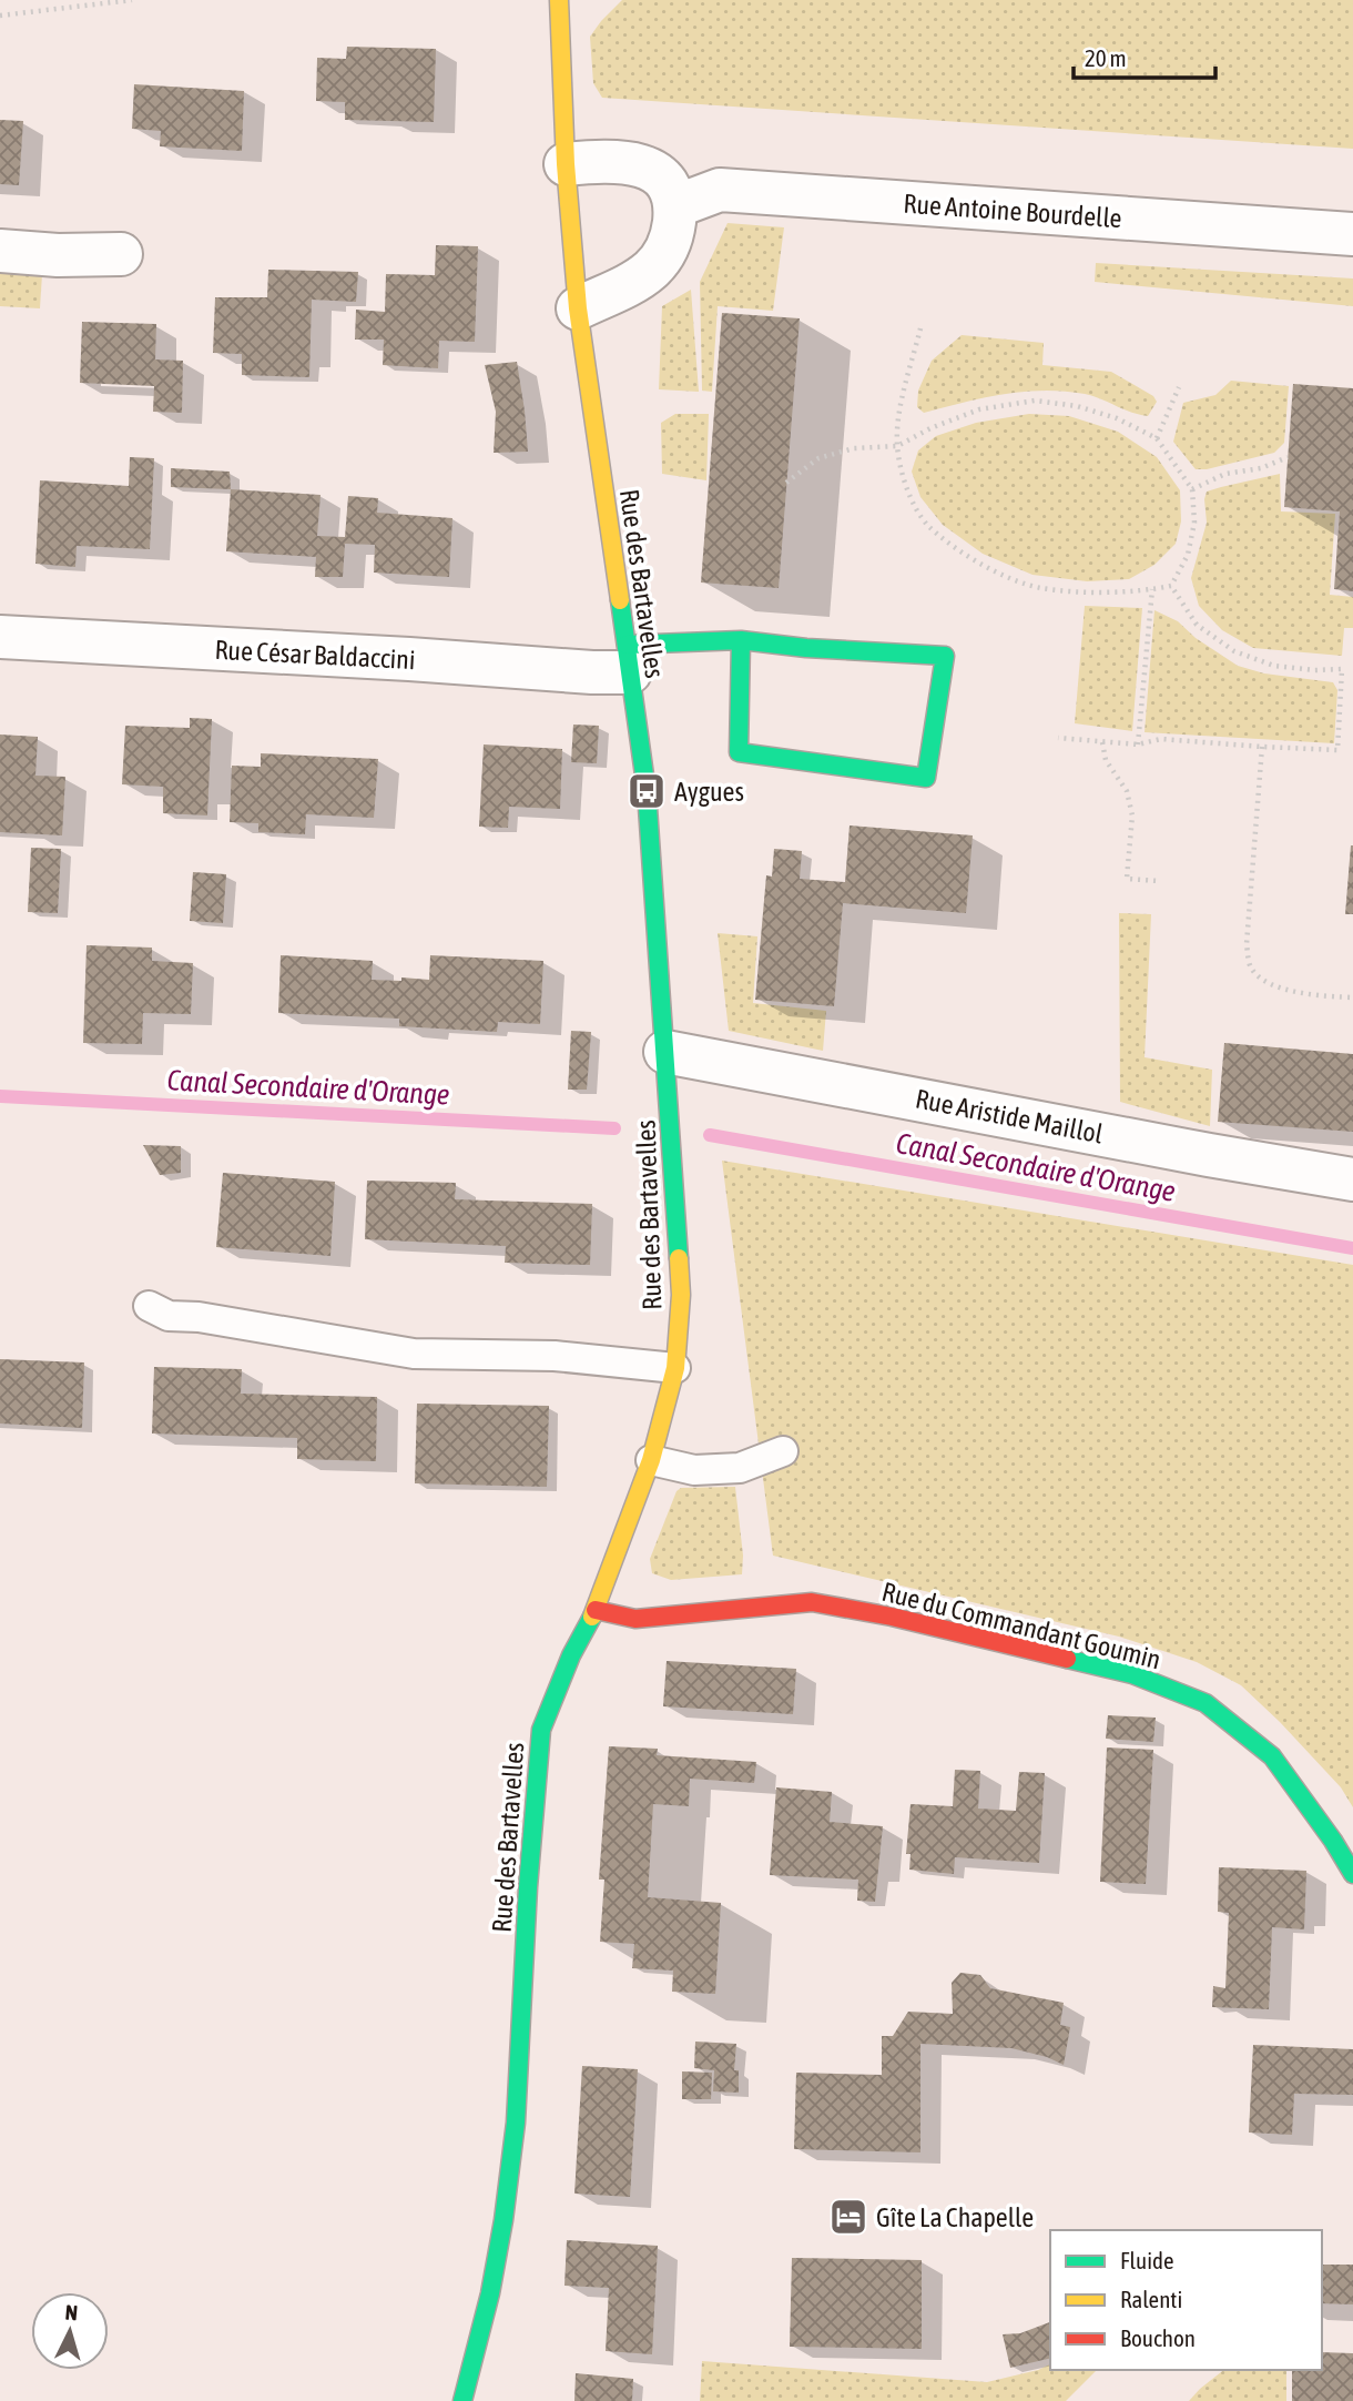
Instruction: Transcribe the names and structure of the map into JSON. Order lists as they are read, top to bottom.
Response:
{
  "streets": {
    "street": [
      "Rue Antoine Bourdelle",
      "Rue des Bartavelles",
      "Rue César Baldaccini",
      "Rue Aristide Maillol",
      "Rue du Commandant Goumin"
    ]
  },
  "crossings": [
    ["Rue des Bartavelles", "Rue César Baldaccini"],
    ["Rue des Bartavelles", "Rue Aristide Maillol"],
    ["Rue des Bartavelles", "Rue du Commandant Goumin"]
  ],
  "water": ["Canal Secondaire d'Orange"],
  "places": {
    "bus stop": ["Aygues"],
    "hotel": ["Gîte La Chapelle"]
  },
  "legend": ["Fluide", "Ralenti", "Bouchon"],
  "scale_bar": "20 m",
  "north": "top"
}
